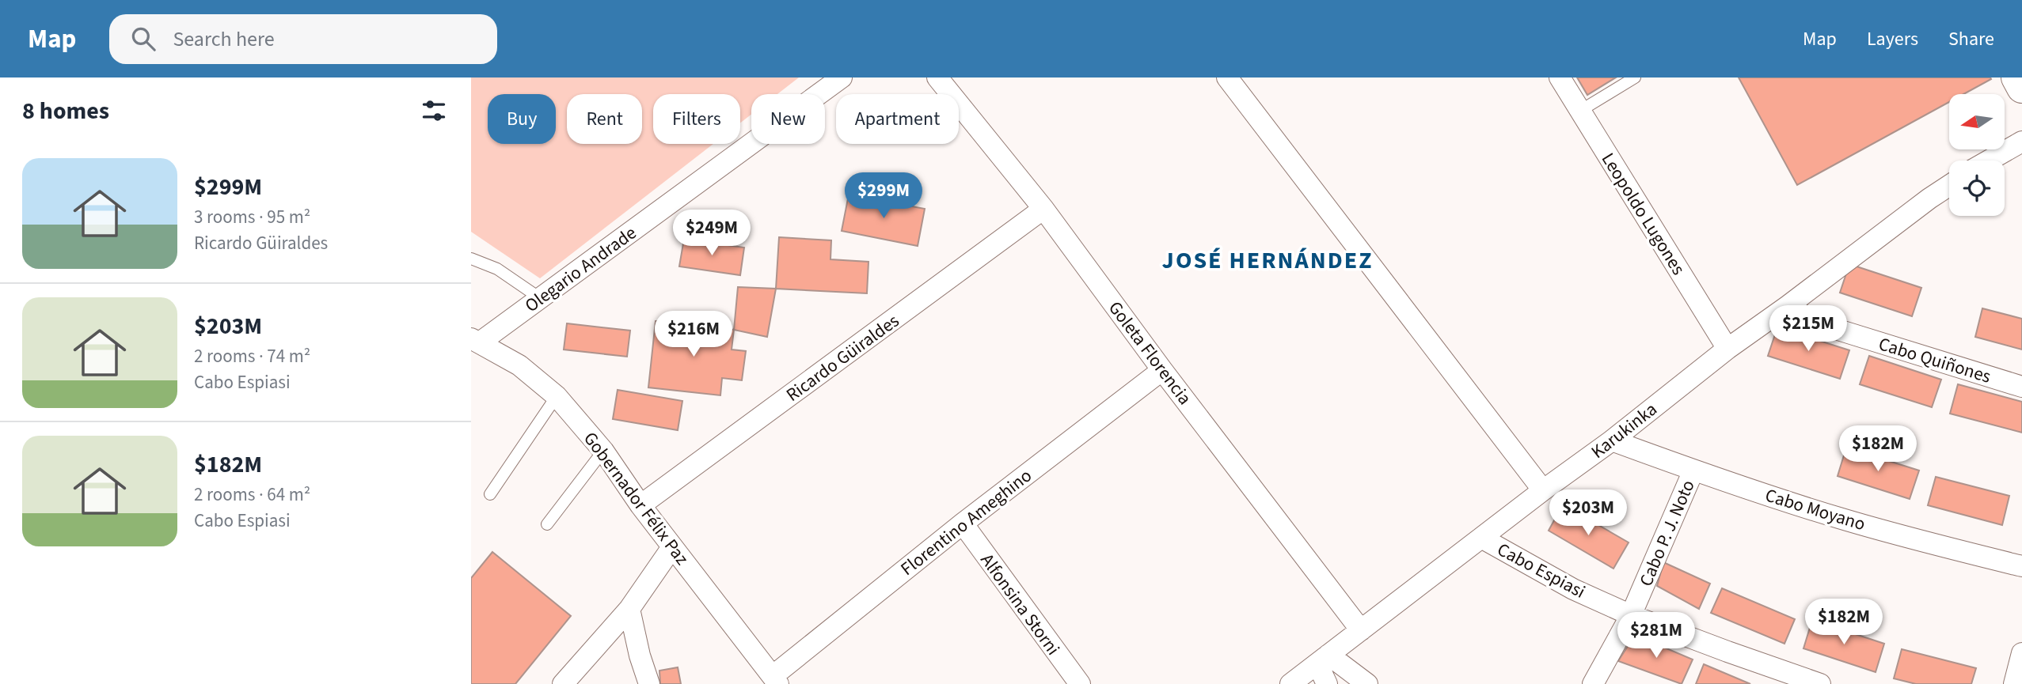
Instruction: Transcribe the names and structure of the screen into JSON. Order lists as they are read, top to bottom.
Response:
{
  "streets": {
    "street": [
      "Leopoldo Lugones",
      "Olegario Andrade",
      "Goleta Florencia",
      "Ricardo Güiraldes",
      "Cabo Quiñones",
      "Karukinka",
      "Gobernador Félix Paz",
      "Cabo Moyano",
      "Florentino Ameghino",
      "Cabo P. J. Noto",
      "Cabo Espiasi",
      "Alfonsina Storni"
    ]
  },
  "crossings": [
    ["Leopoldo Lugones", "Karukinka"],
    ["Olegario Andrade", "Gobernador Félix Paz"],
    ["Goleta Florencia", "Ricardo Güiraldes"],
    ["Goleta Florencia", "Karukinka"],
    ["Goleta Florencia", "Florentino Ameghino"],
    ["Ricardo Güiraldes", "Gobernador Félix Paz"],
    ["Cabo Quiñones", "Karukinka"],
    ["Karukinka", "Cabo Moyano"],
    ["Karukinka", "Cabo Espiasi"],
    ["Gobernador Félix Paz", "Florentino Ameghino"],
    ["Cabo Moyano", "Cabo P. J. Noto"],
    ["Florentino Ameghino", "Alfonsina Storni"],
    ["Cabo P. J. Noto", "Cabo Espiasi"]
  ],
  "districts": ["JOSÉ HERNÁNDEZ"],
  "north": "left",
  "page": {
    "header": "Map",
    "search": "Search here",
    "nav": ["Map", "Layers", "Share"],
    "heading": "8 homes",
    "chip": [
      "Buy",
      "Rent",
      "Filters",
      "New",
      "Apartment"
    ],
    "list": [
      {
        "name": "$299M",
        "note": "3 rooms · 95 m² · Ricardo Güiraldes"
      },
      {
        "name": "$203M",
        "note": "2 rooms · 74 m² · Cabo Espiasi"
      },
      {
        "name": "$182M",
        "note": "2 rooms · 64 m² · Cabo Espiasi"
      }
    ],
    "price": [
      "$299M",
      "$249M",
      "$215M",
      "$216M",
      "$182M",
      "$203M",
      "$182M",
      "$281M"
    ]
  }
}
